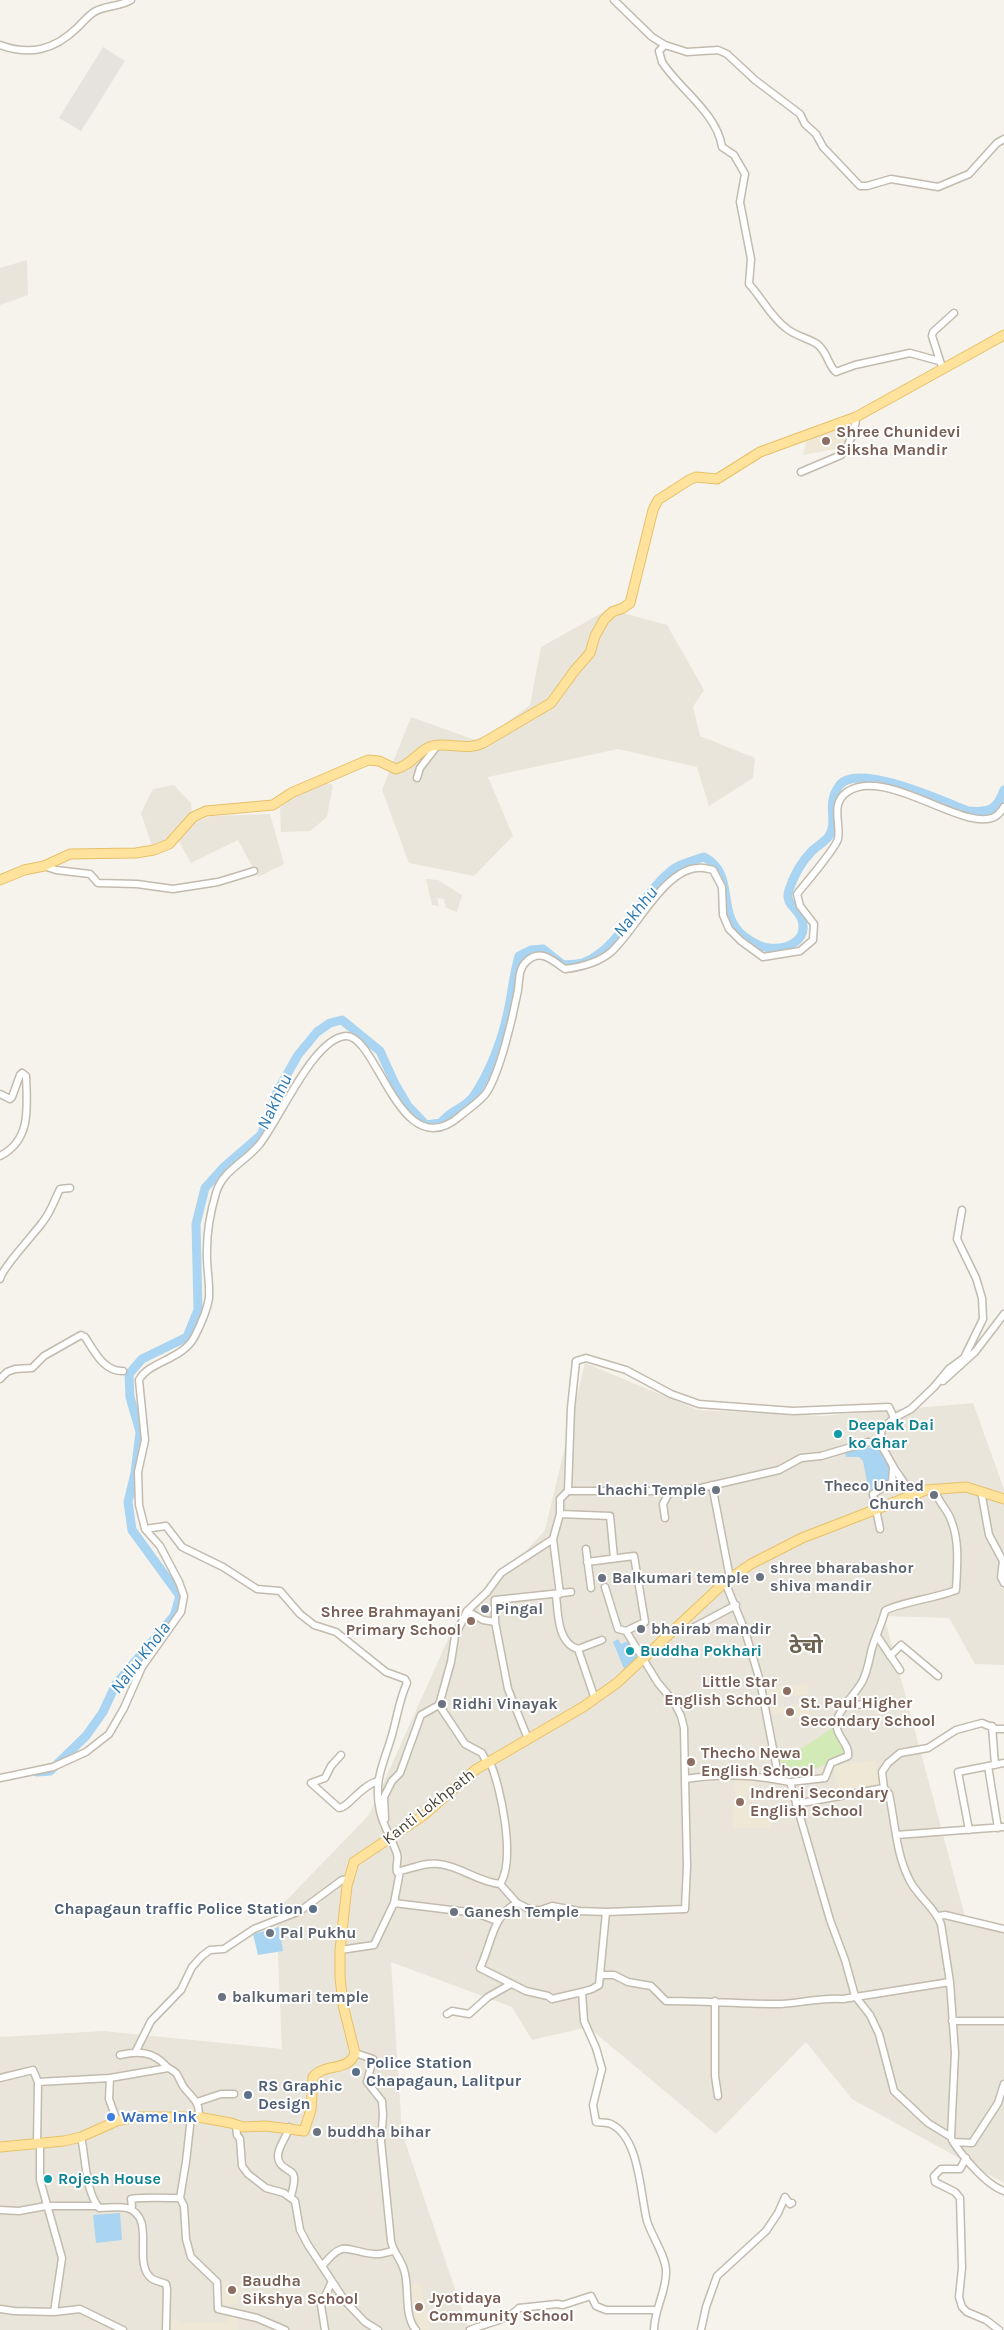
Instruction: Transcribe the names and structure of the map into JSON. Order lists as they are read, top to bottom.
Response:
{
  "streets": {
    "main road": ["Kanti Lokhpath"]
  },
  "districts": ["ठेचो"],
  "water": ["Nakhhu", "Nallu Khola"],
  "places": [
    "Shree Chunidevi Siksha Mandir",
    "Deepak Dai ko Ghar",
    "Lhachi Temple",
    "Theco United Church",
    "shree bharabashor shiva mandir",
    "Balkumari temple",
    "Pingal",
    "Shree Brahmayani Primary School",
    "bhairab mandir",
    "Buddha Pokhari",
    "Little Star English School",
    "Ridhi Vinayak",
    "St. Paul Higher Secondary School",
    "Thecho Newa English School",
    "Indreni Secondary English School",
    "Chapagaun traffic Police Station",
    "Ganesh Temple",
    "Pal Pukhu",
    "balkumari temple",
    "Police Station Chapagaun, Lalitpur",
    "RS Graphic Design",
    "Wame Ink",
    "buddha bihar",
    "Rojesh House",
    "Baudha Sikshya School",
    "Jyotidaya Community School"
  ]
}
